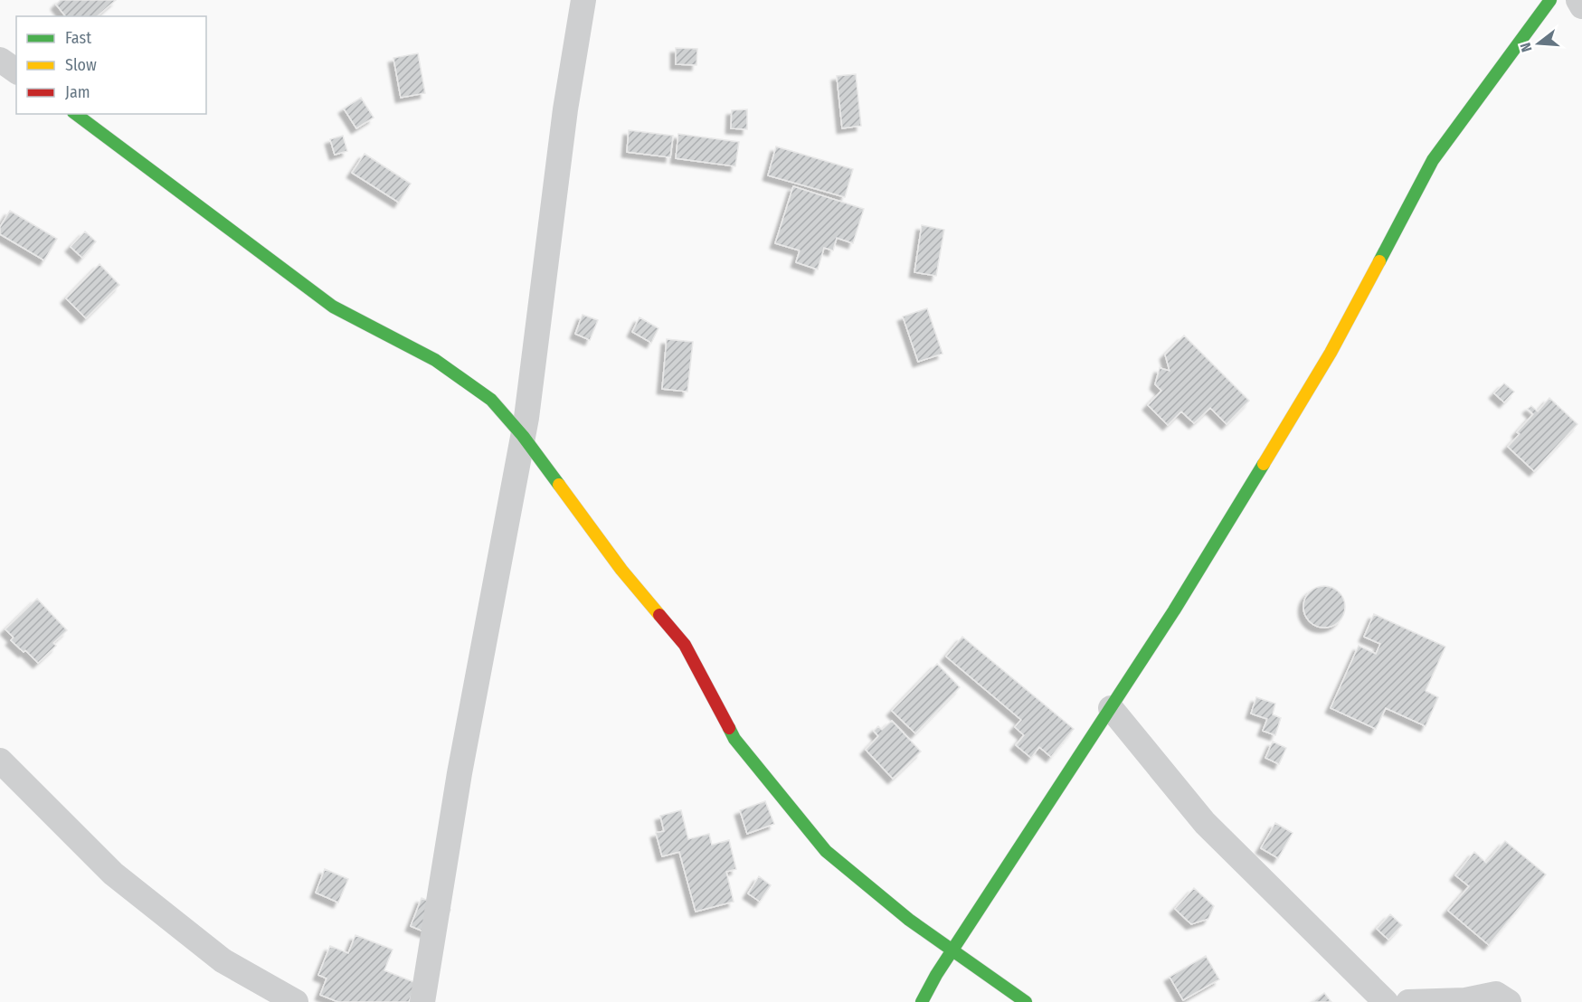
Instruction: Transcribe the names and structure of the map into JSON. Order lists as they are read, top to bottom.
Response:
{
  "legend": ["Fast", "Slow", "Jam"],
  "north": "left"
}
